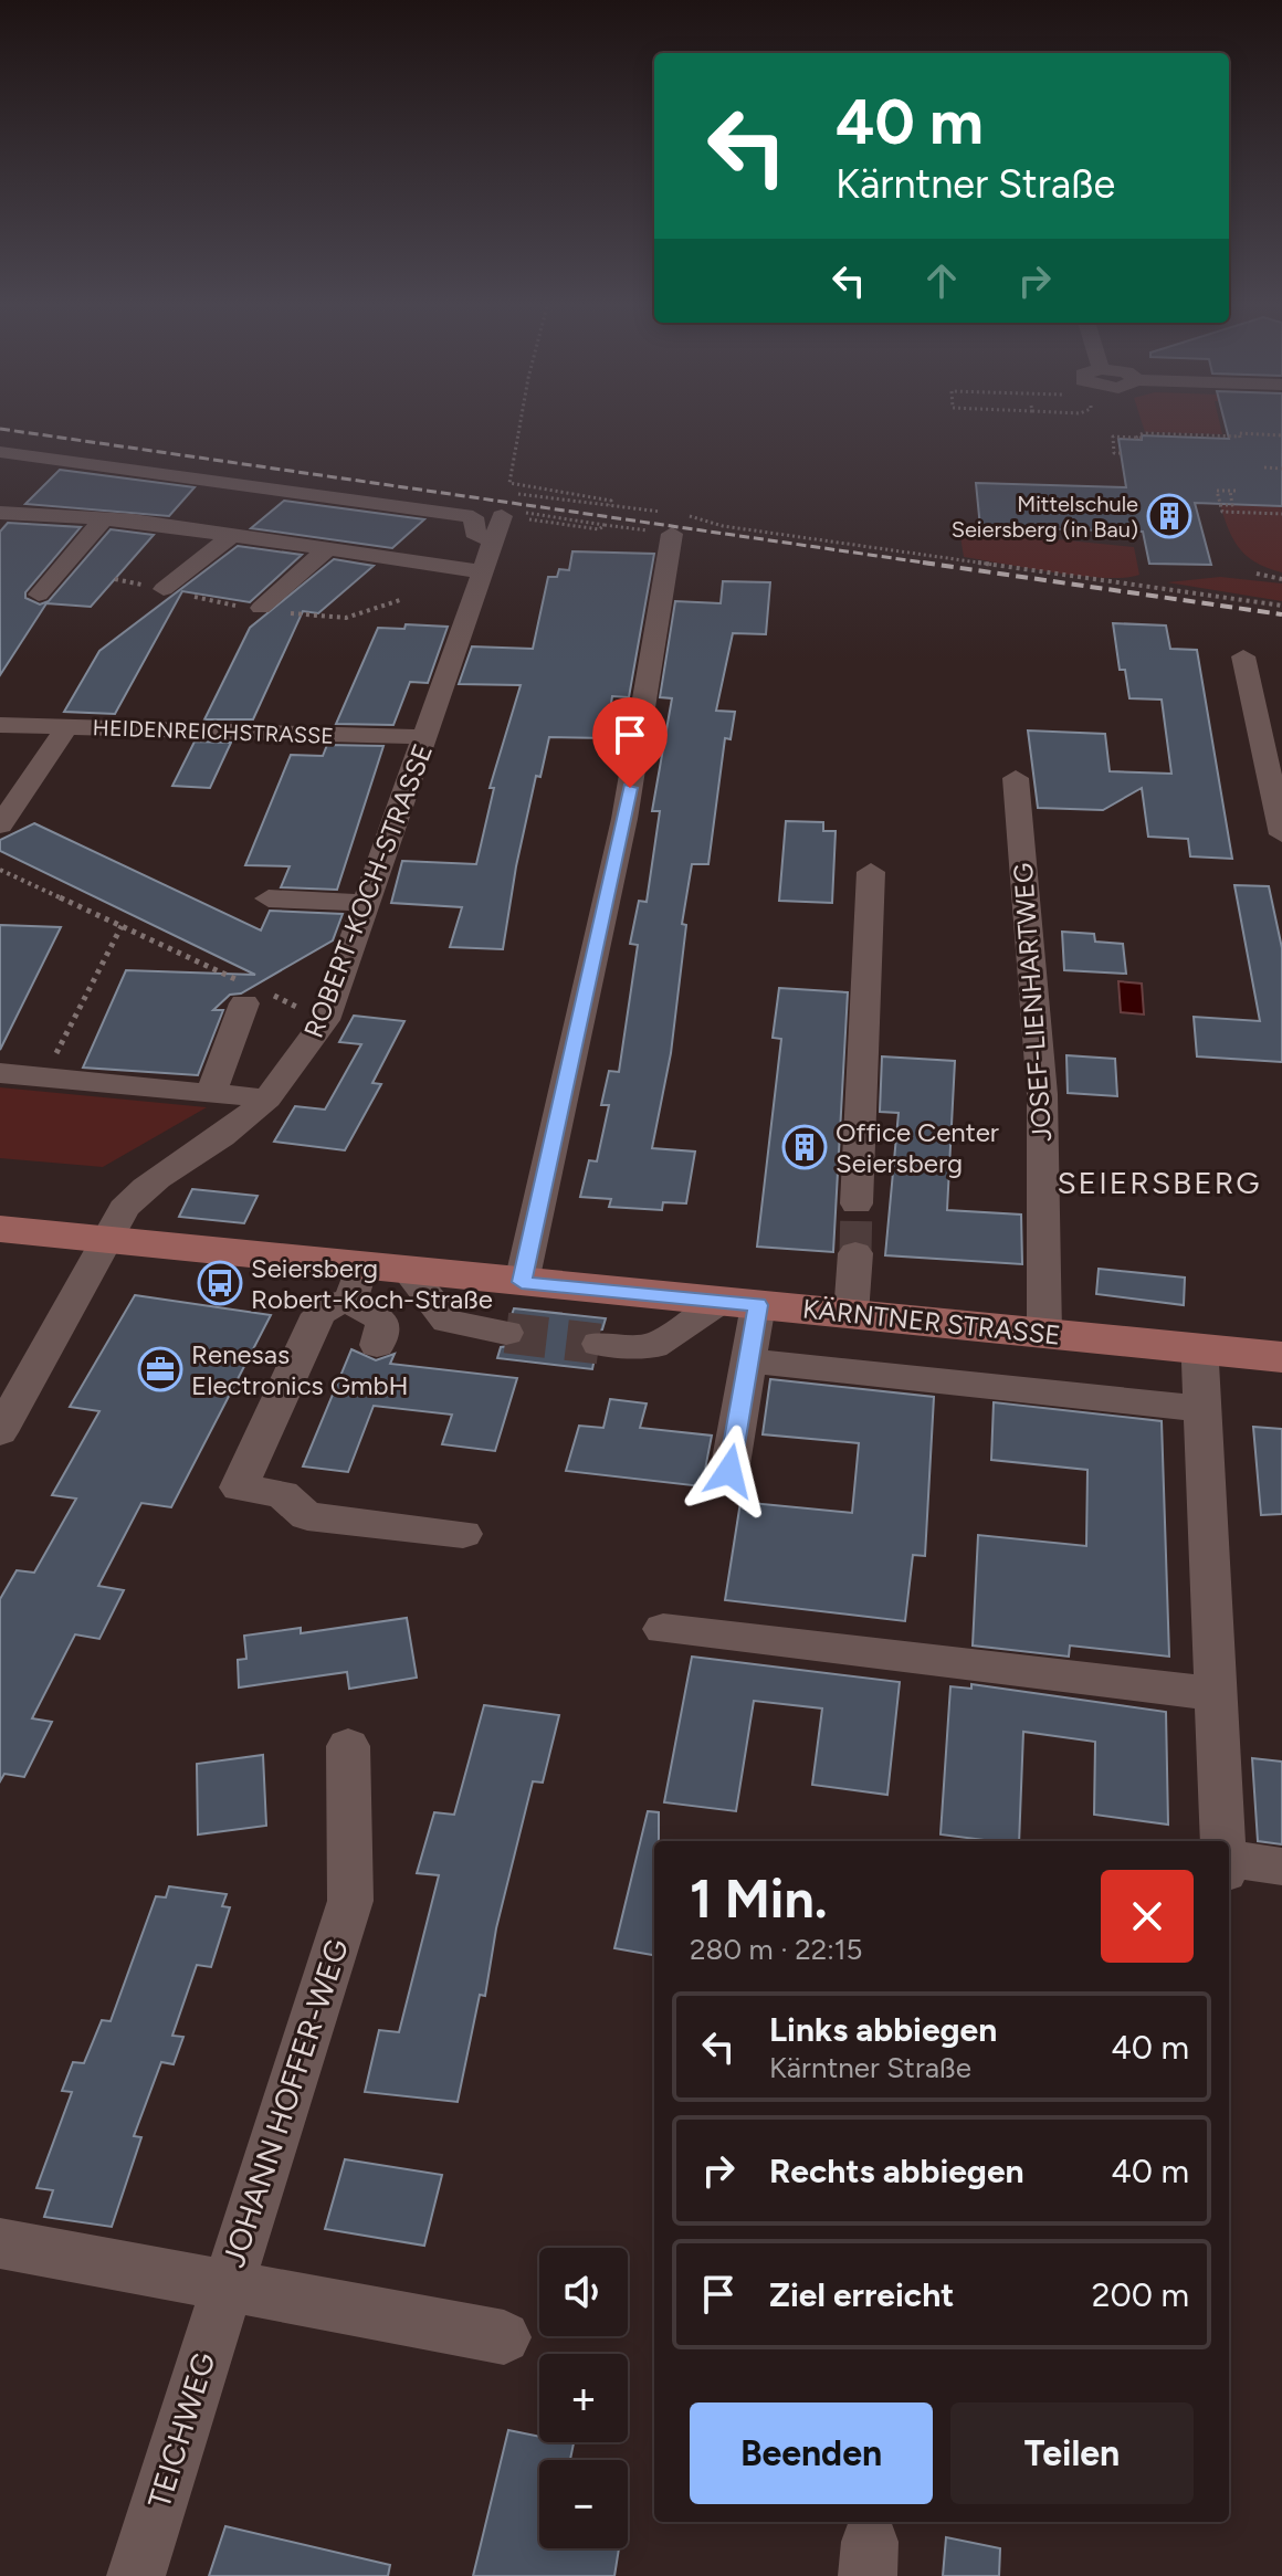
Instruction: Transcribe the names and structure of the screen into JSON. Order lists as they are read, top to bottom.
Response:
{
  "streets": {
    "main road": ["KÄRNTNER STRASSE"],
    "street": [
      "HEIDENREICHSTRASSE",
      "ROBERT-KOCH-STRASSE",
      "JOSEF-LIENHARTWEG",
      "JOHANN HOFFER-WEG",
      "TEICHWEG"
    ]
  },
  "crossings": [
    ["HEIDENREICHSTRASSE", "ROBERT-KOCH-STRASSE"],
    ["ROBERT-KOCH-STRASSE", "KÄRNTNER STRASSE"],
    ["JOSEF-LIENHARTWEG", "KÄRNTNER STRASSE"],
    ["JOHANN HOFFER-WEG", "TEICHWEG"]
  ],
  "districts": ["SEIERSBERG"],
  "places": {
    "building": ["Mittelschule Seiersberg (in Bau)", "Office Center Seiersberg"],
    "bus stop": ["Seiersberg Robert-Koch-Straße"],
    "office": ["Renesas Electronics GmbH"]
  },
  "page": {
    "turn": ["40 m", "Kärntner Straße"],
    "heading": ["1 Min.", "280 m · 22:15"],
    "list": [
      {
        "name": "Links abbiegen",
        "note": "Kärntner Straße",
        "value": "40 m"
      },
      {
        "name": "Rechts abbiegen",
        "value": "40 m"
      },
      {
        "name": "Ziel erreicht",
        "value": "200 m"
      }
    ],
    "map_buttons": ["+", "−"],
    "buttons": ["Beenden", "Teilen"]
  }
}
